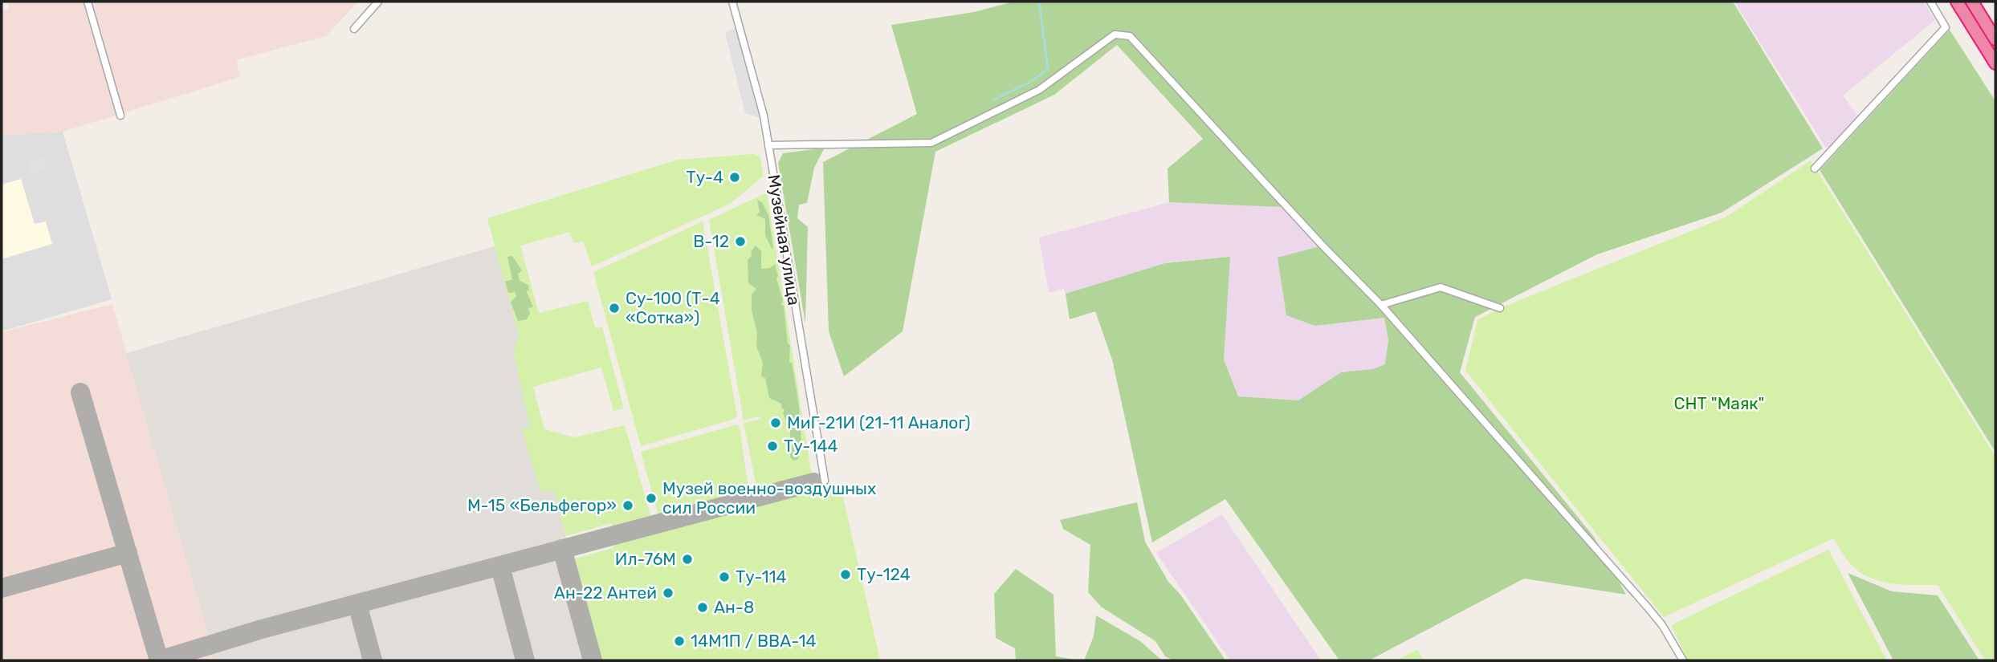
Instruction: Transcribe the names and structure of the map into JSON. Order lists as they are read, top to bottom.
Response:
{
  "streets": {
    "street": ["Музейная улица"]
  },
  "parks": ["СНТ \"Маяк\""],
  "places": [
    "Ту-4",
    "В-12",
    "Су-100 (Т-4 «Сотка»)",
    "МиГ-21И (21-11 Аналог)",
    "Ту-144",
    "Музей военно-воздушных сил России",
    "М-15 «Бельфегор»",
    "Ил-76М",
    "Ту-124",
    "Ту-114",
    "Ан-22 Антей",
    "Ан-8",
    "14М1П / ВВА-14"
  ]
}
